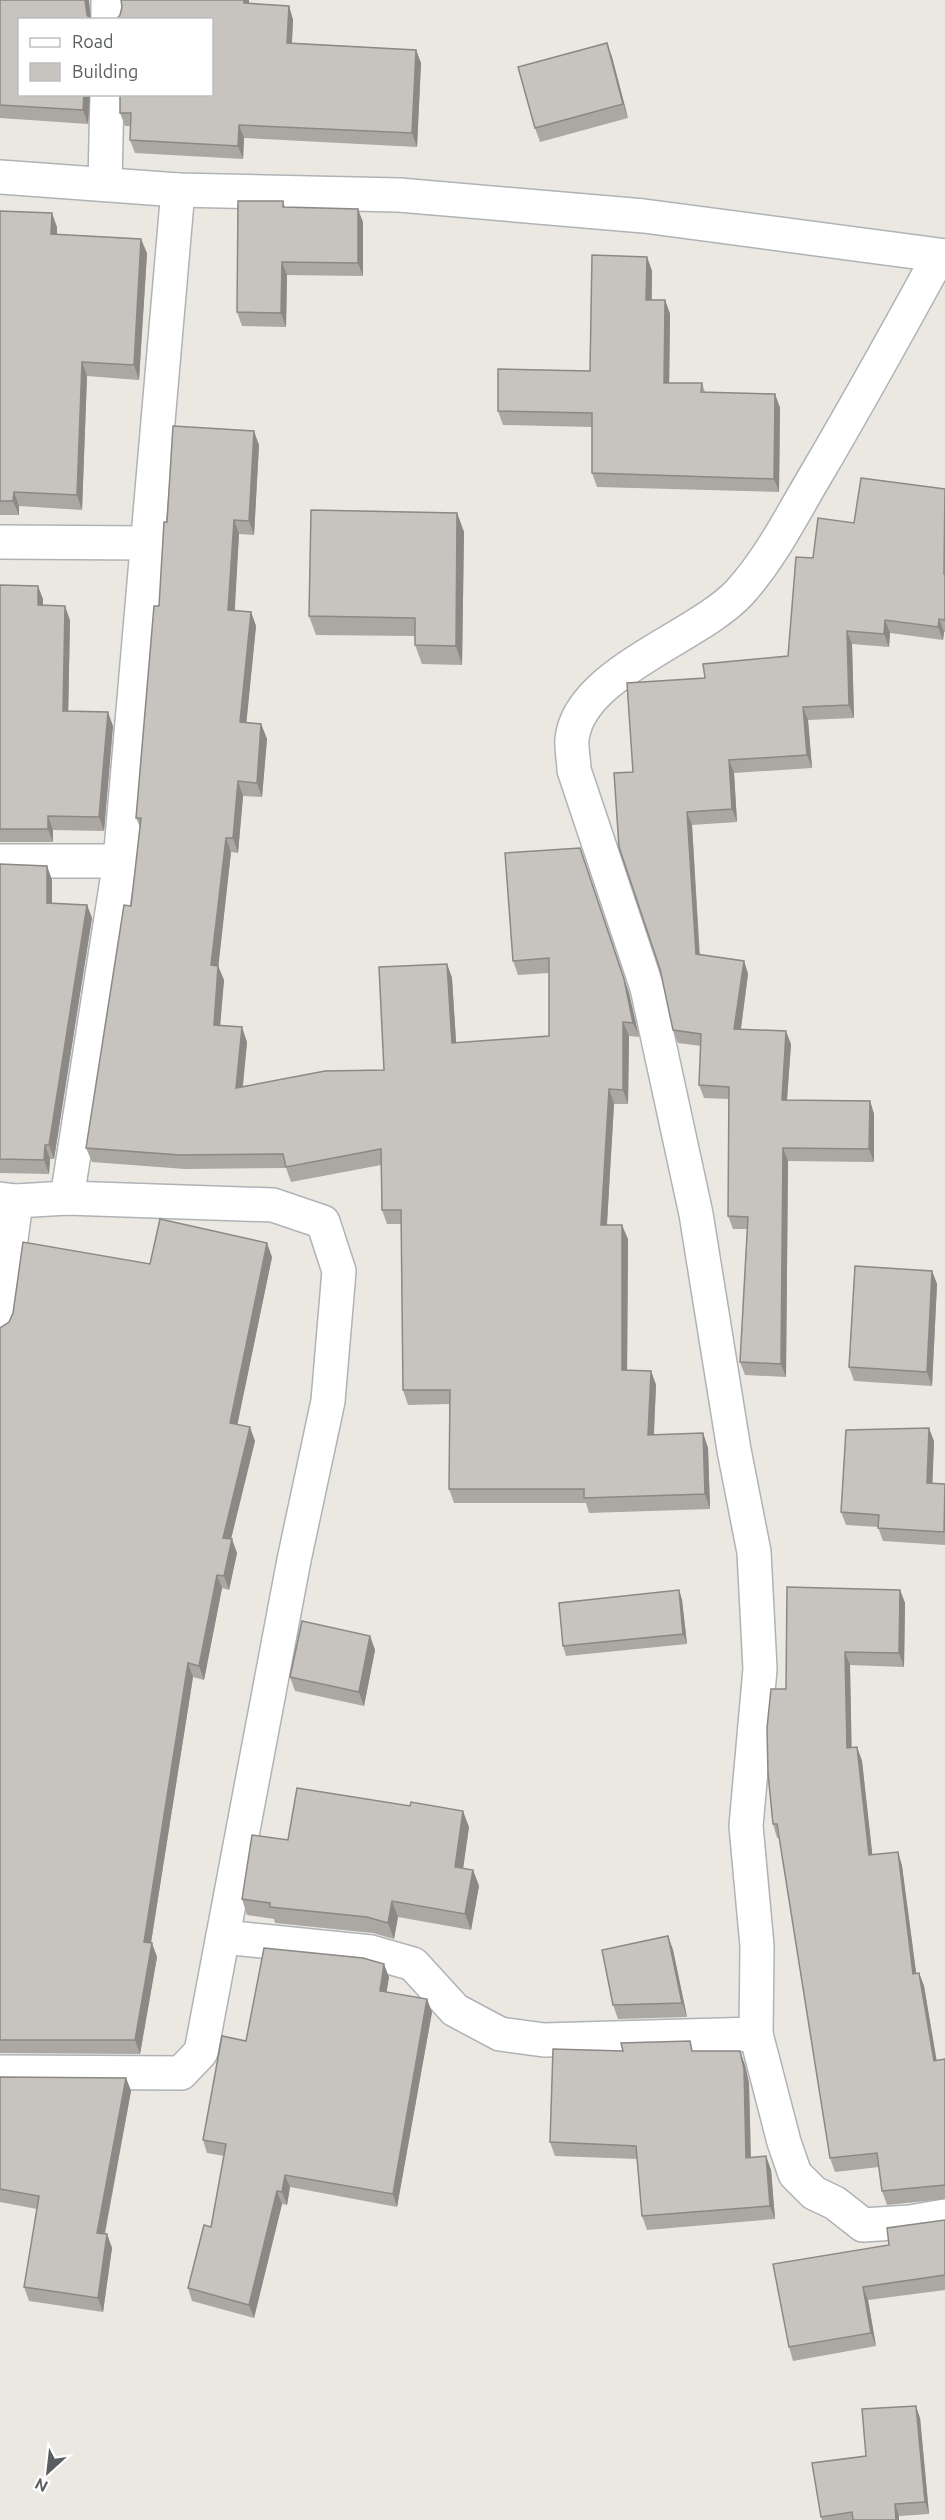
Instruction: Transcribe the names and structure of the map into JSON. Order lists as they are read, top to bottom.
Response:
{
  "legend": ["Road", "Building"],
  "north": "bottom left"
}
